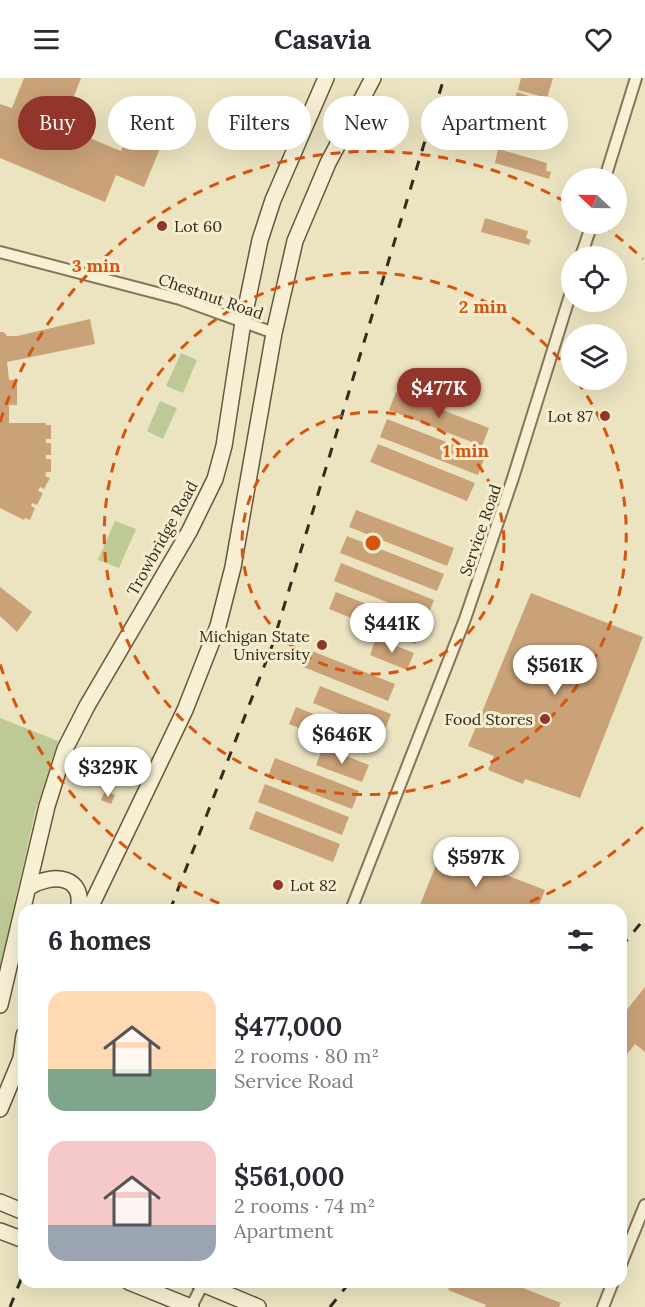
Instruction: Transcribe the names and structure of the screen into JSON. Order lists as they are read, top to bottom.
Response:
{
  "streets": {
    "street": ["Chestnut Road", "Service Road", "Trowbridge Road"]
  },
  "crossings": [
    ["Chestnut Road", "Trowbridge Road"]
  ],
  "places": [
    "Lot 60",
    "Lot 87",
    "Michigan State University",
    "Food Stores",
    "Lot 82"
  ],
  "north": "left",
  "page": {
    "header": "Casavia",
    "chip": [
      "Buy",
      "Rent",
      "Filters",
      "New",
      "Apartment"
    ],
    "price": [
      "$477K",
      "$441K",
      "$561K",
      "$646K",
      "$329K",
      "$597K"
    ],
    "heading": "6 homes",
    "list": [
      {
        "name": "$477,000",
        "note": "2 rooms · 80 m² · Service Road"
      },
      {
        "name": "$561,000",
        "note": "2 rooms · 74 m² · Apartment"
      }
    ]
  },
  "rings": ["3 min", "2 min", "1 min"]
}
